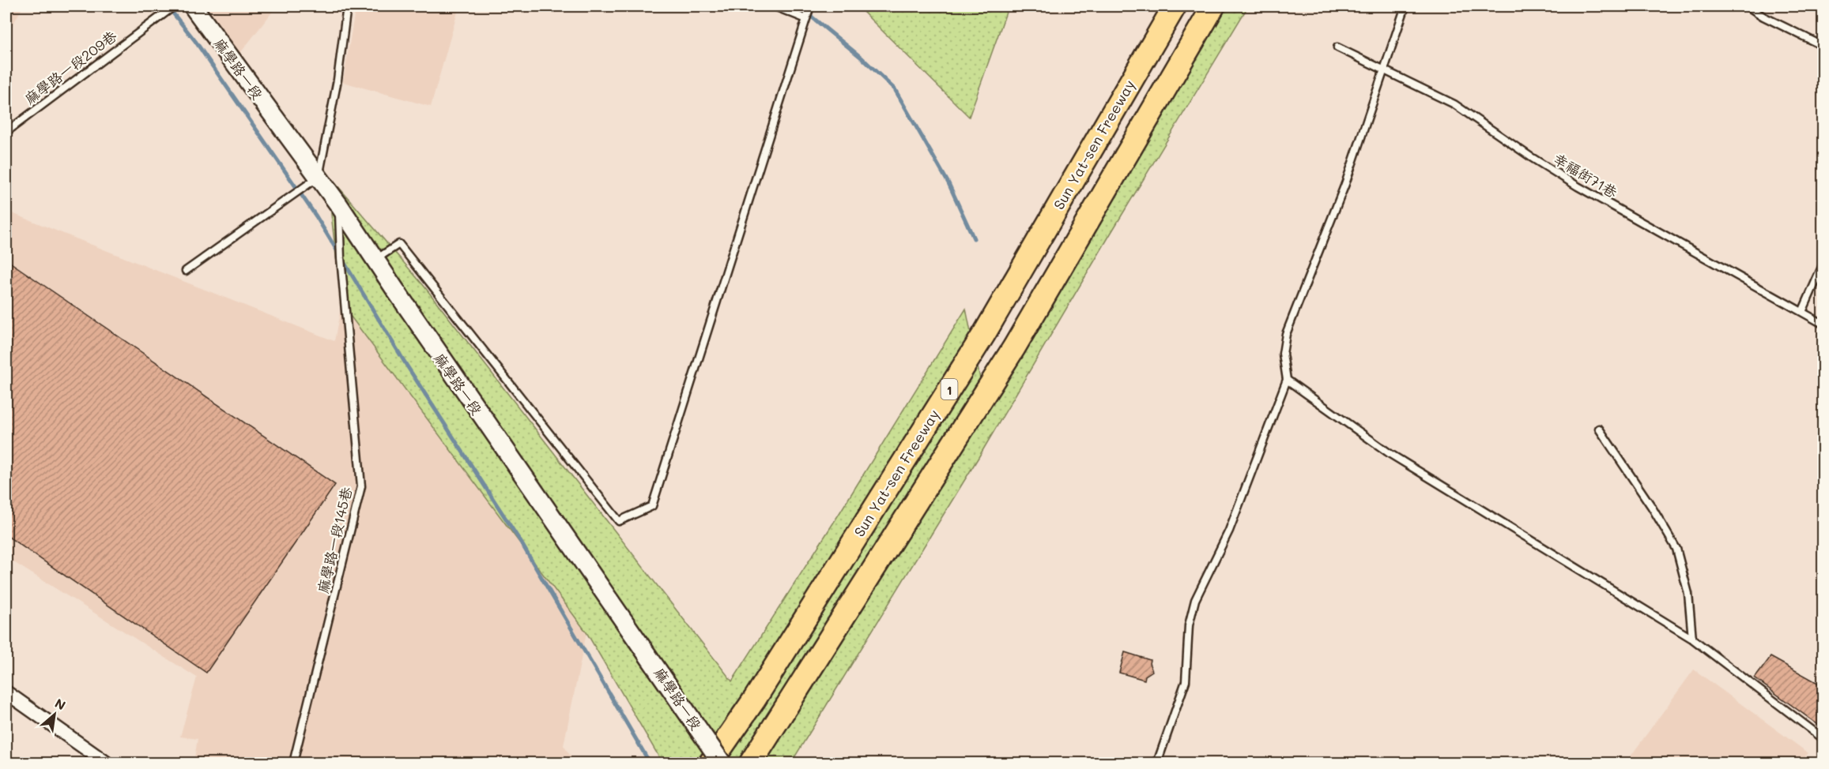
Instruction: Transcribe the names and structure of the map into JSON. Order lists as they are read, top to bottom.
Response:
{
  "streets": {
    "highway": ["Sun Yat-sen Freeway", "1"],
    "main road": ["麻學路一段"],
    "lane": ["麻學路一段209巷", "幸福街71巷", "麻學路一段145巷"]
  },
  "crossings": [
    ["麻學路一段", "麻學路一段145巷"]
  ],
  "north": "top right"
}
